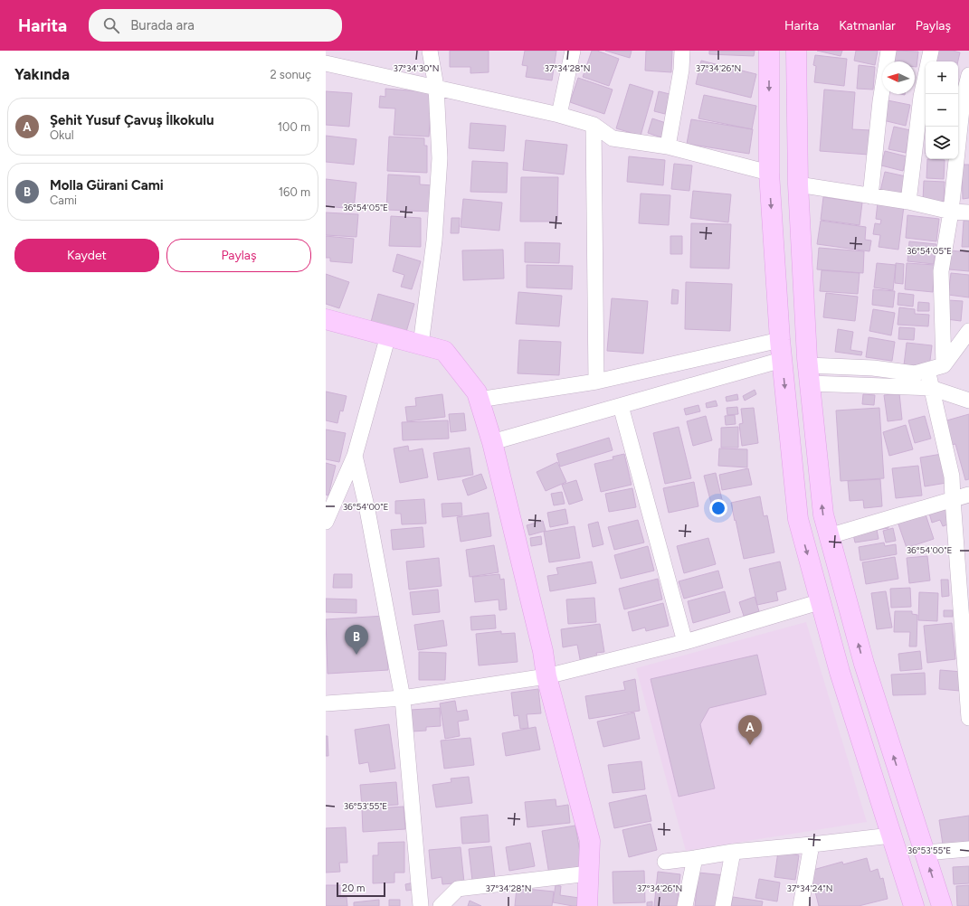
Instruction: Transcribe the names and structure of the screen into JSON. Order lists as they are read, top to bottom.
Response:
{
  "scale_bar": "20 m",
  "north": "left",
  "page": {
    "header": "Harita",
    "search": "Burada ara",
    "nav": ["Harita", "Katmanlar", "Paylaş"],
    "heading": ["Yakında", "2 sonuç"],
    "map_buttons": ["+", "−"],
    "list": [
      {
        "mark": "A",
        "name": "Şehit Yusuf Çavuş İlkokulu",
        "note": "Okul",
        "value": "100 m"
      },
      {
        "mark": "B",
        "name": "Molla Gürani Cami",
        "note": "Cami",
        "value": "160 m"
      }
    ],
    "buttons": ["Kaydet", "Paylaş"],
    "pins": ["B", "A"],
    "scale": "20 m"
  },
  "coordinates": [
    "37°34'30\"N",
    "37°34'28\"N",
    "37°34'26\"N",
    "36°54'05\"E",
    "36°54'00\"E",
    "36°53'55\"E",
    "37°34'24\"N"
  ]
}
